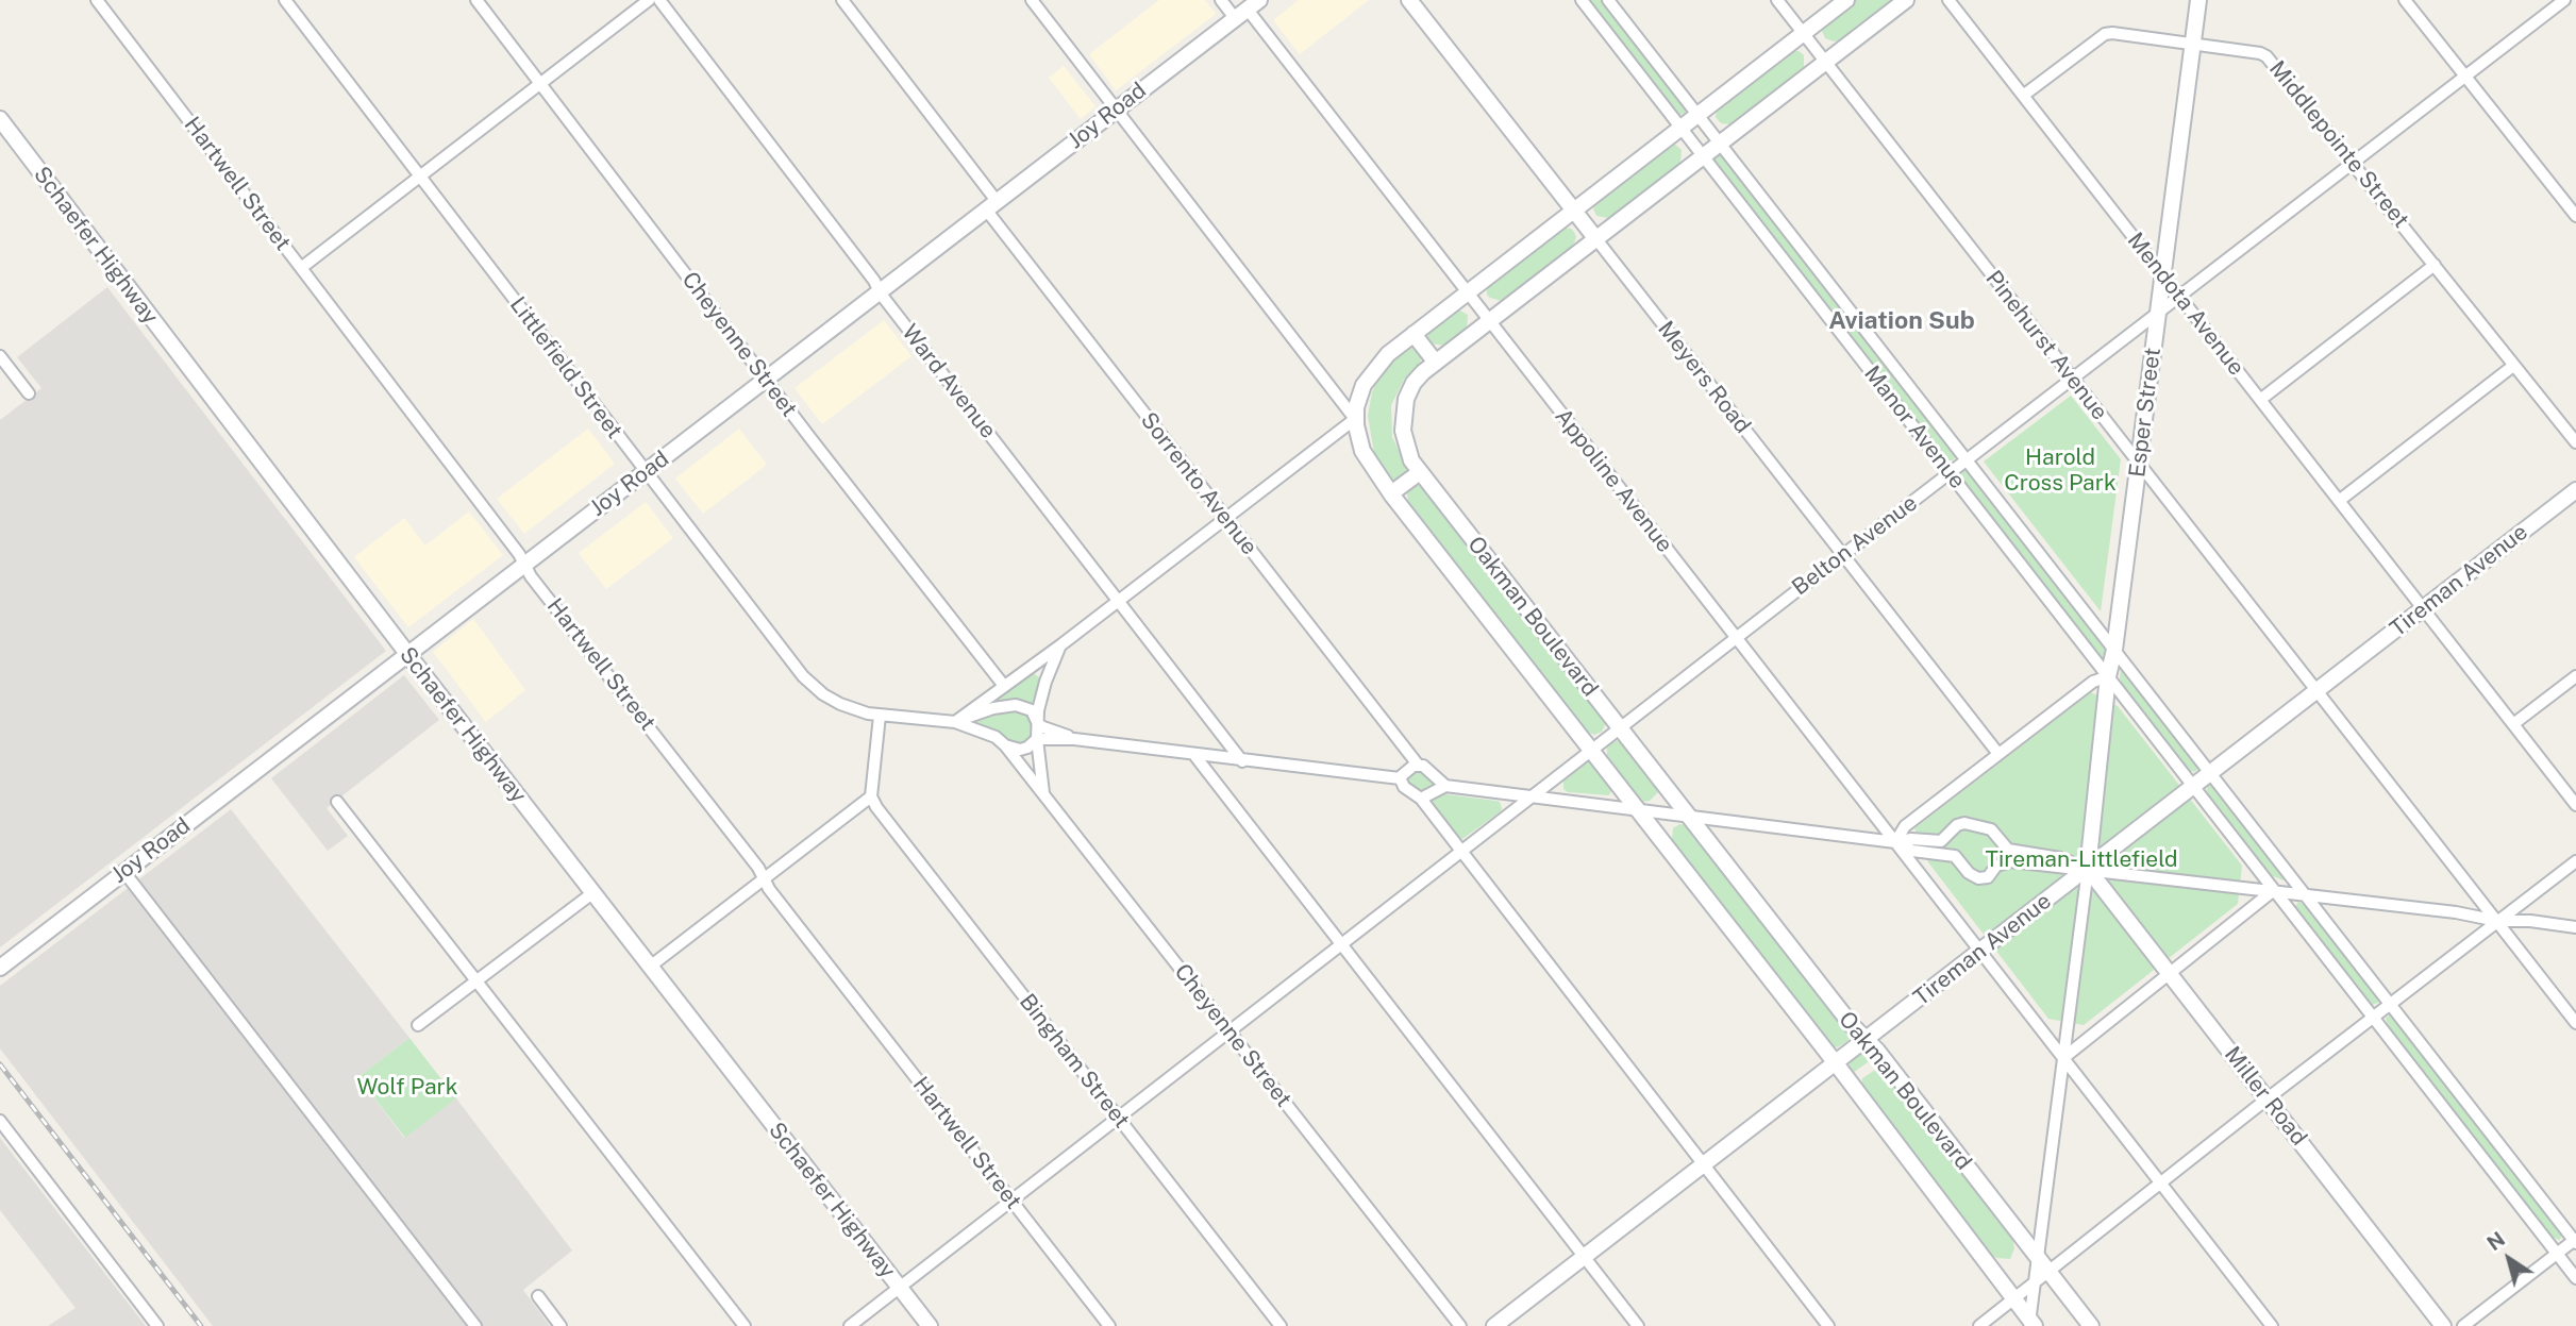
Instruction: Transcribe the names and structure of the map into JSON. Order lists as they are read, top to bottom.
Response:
{
  "streets": {
    "street": [
      "Joy Road",
      "Middlepointe Street",
      "Hartwell Street",
      "Schaefer Highway",
      "Mendota Avenue",
      "Cheyenne Street",
      "Pinehurst Avenue",
      "Littlefield Street",
      "Meyers Road",
      "Ward Avenue",
      "Esper Street",
      "Manor Avenue",
      "Appoline Avenue",
      "Sorrento Avenue",
      "Belton Avenue",
      "Tireman Avenue",
      "Oakman Boulevard",
      "Bingham Street",
      "Miller Road"
    ]
  },
  "crossings": [
    ["Joy Road", "Hartwell Street"],
    ["Joy Road", "Schaefer Highway"],
    ["Joy Road", "Cheyenne Street"],
    ["Joy Road", "Littlefield Street"],
    ["Joy Road", "Ward Avenue"],
    ["Joy Road", "Appoline Avenue"],
    ["Joy Road", "Sorrento Avenue"],
    ["Middlepointe Street", "Mendota Avenue"],
    ["Middlepointe Street", "Esper Street"],
    ["Middlepointe Street", "Belton Avenue"],
    ["Mendota Avenue", "Esper Street"],
    ["Mendota Avenue", "Belton Avenue"],
    ["Mendota Avenue", "Tireman Avenue"],
    ["Cheyenne Street", "Littlefield Street"],
    ["Pinehurst Avenue", "Esper Street"],
    ["Pinehurst Avenue", "Belton Avenue"],
    ["Pinehurst Avenue", "Tireman Avenue"],
    ["Pinehurst Avenue", "Oakman Boulevard"],
    ["Littlefield Street", "Ward Avenue"],
    ["Meyers Road", "Belton Avenue"],
    ["Meyers Road", "Oakman Boulevard"],
    ["Esper Street", "Manor Avenue"],
    ["Esper Street", "Belton Avenue"],
    ["Esper Street", "Tireman Avenue"],
    ["Esper Street", "Miller Road"],
    ["Manor Avenue", "Belton Avenue"],
    ["Manor Avenue", "Tireman Avenue"],
    ["Manor Avenue", "Oakman Boulevard"],
    ["Appoline Avenue", "Belton Avenue"],
    ["Appoline Avenue", "Tireman Avenue"],
    ["Appoline Avenue", "Oakman Boulevard"],
    ["Belton Avenue", "Oakman Boulevard"],
    ["Tireman Avenue", "Oakman Boulevard"],
    ["Tireman Avenue", "Miller Road"]
  ],
  "districts": ["Aviation Sub"],
  "parks": ["Harold Cross Park", "Tireman-Littlefield", "Wolf Park"],
  "north": "top left"
}
